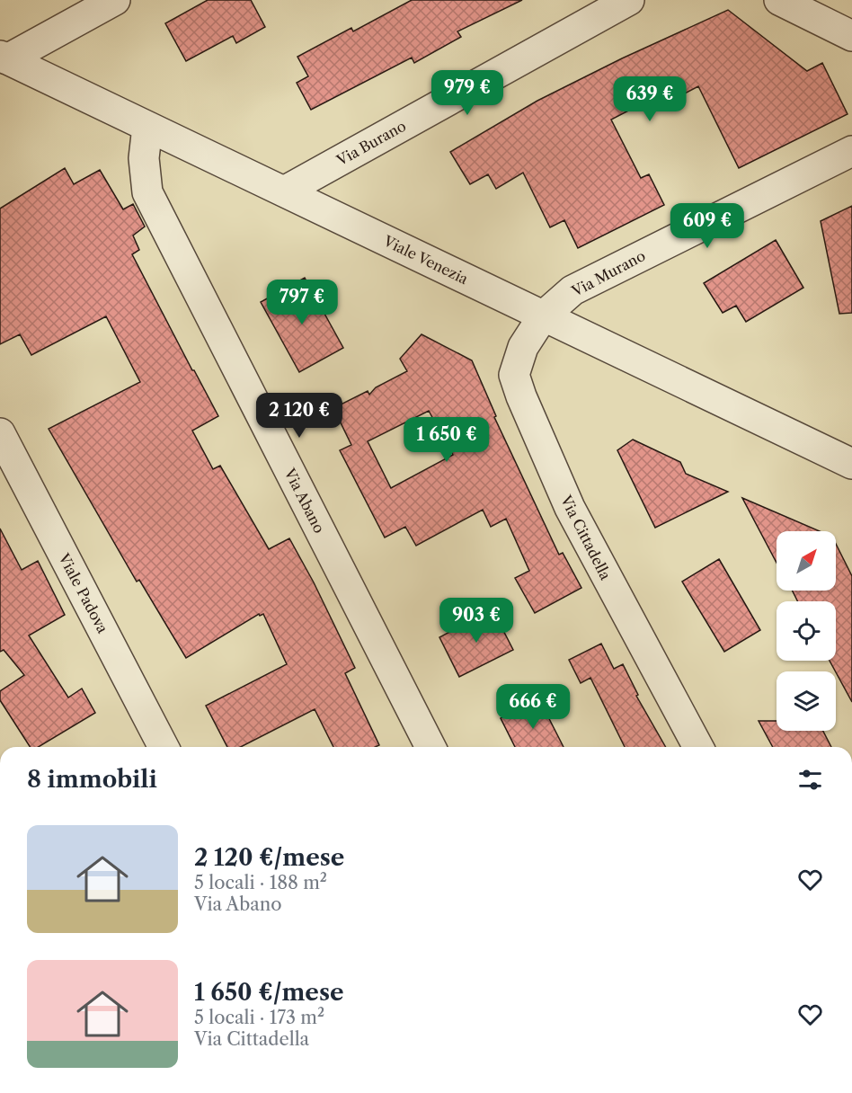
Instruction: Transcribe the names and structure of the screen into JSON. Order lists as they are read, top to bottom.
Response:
{
  "streets": {
    "street": [
      "Via Burano",
      "Viale Venezia",
      "Via Murano",
      "Via Abano",
      "Via Cittadella",
      "Viale Padova"
    ]
  },
  "crossings": [
    ["Via Burano", "Viale Venezia"],
    ["Viale Venezia", "Via Murano"],
    ["Viale Venezia", "Via Abano"],
    ["Viale Venezia", "Via Cittadella"],
    ["Via Murano", "Via Cittadella"]
  ],
  "north": "top right",
  "page": {
    "price": [
      "979 €",
      "639 €",
      "609 €",
      "797 €",
      "2 120 €",
      "1 650 €",
      "903 €",
      "666 €"
    ],
    "heading": "8 immobili",
    "list": [
      {
        "name": "2 120 €/mese",
        "note": "5 locali · 188 m² · Via Abano"
      },
      {
        "name": "1 650 €/mese",
        "note": "5 locali · 173 m² · Via Cittadella"
      }
    ]
  }
}
